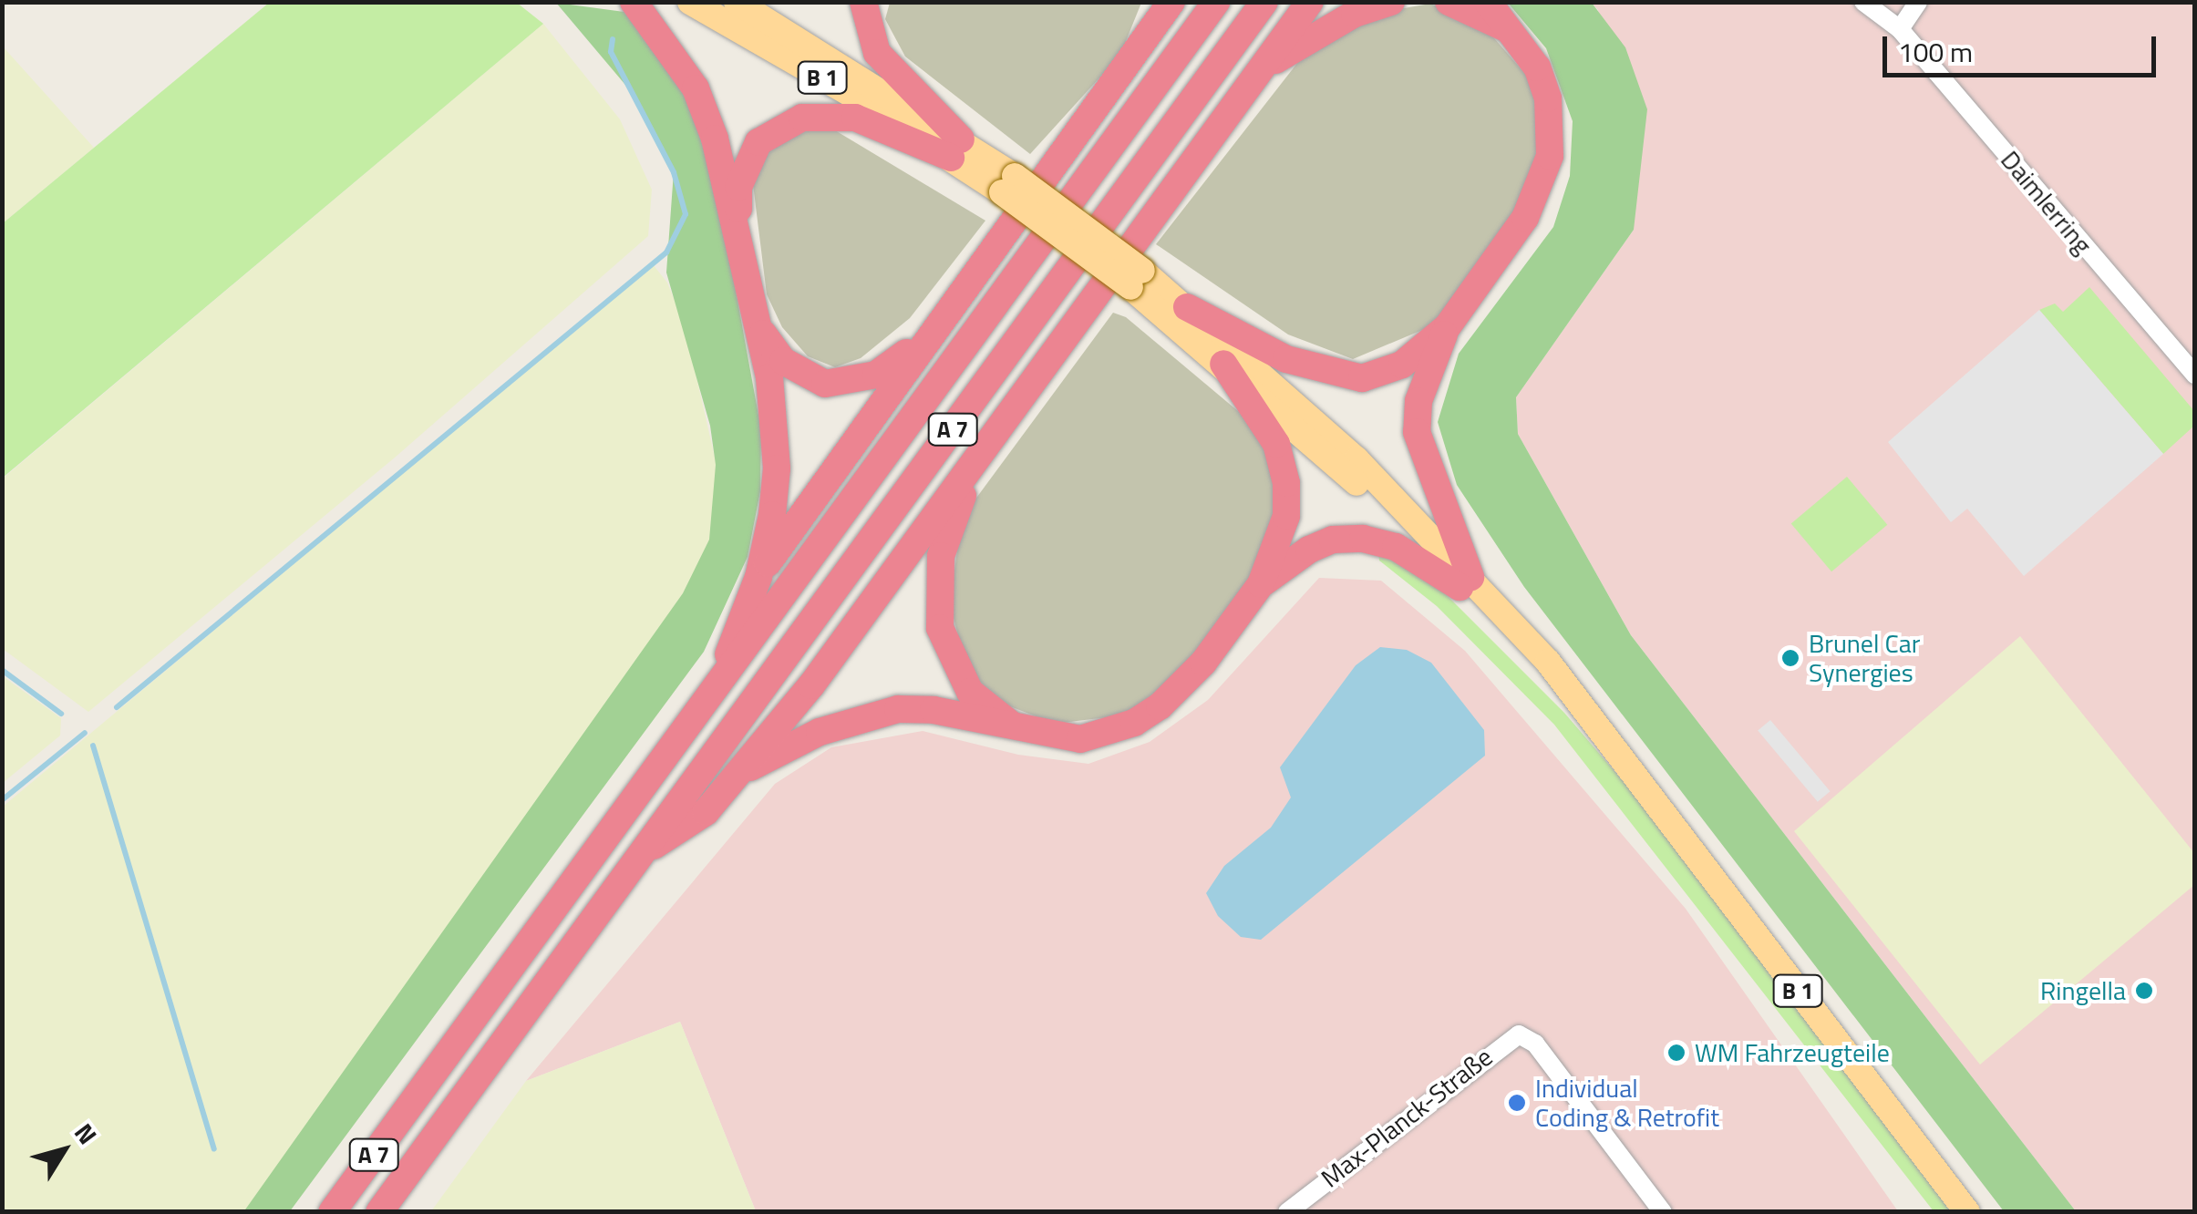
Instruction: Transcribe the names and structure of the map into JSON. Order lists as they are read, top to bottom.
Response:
{
  "streets": {
    "highway": ["A 7"],
    "main road": ["B 1"],
    "street": ["Daimlerring", "Max-Planck-Straße"]
  },
  "places": [
    "Brunel Car Synergies",
    "Ringella",
    "WM Fahrzeugteile",
    "Individual Coding & Retrofit"
  ],
  "scale_bar": "100 m",
  "north": "top right"
}
